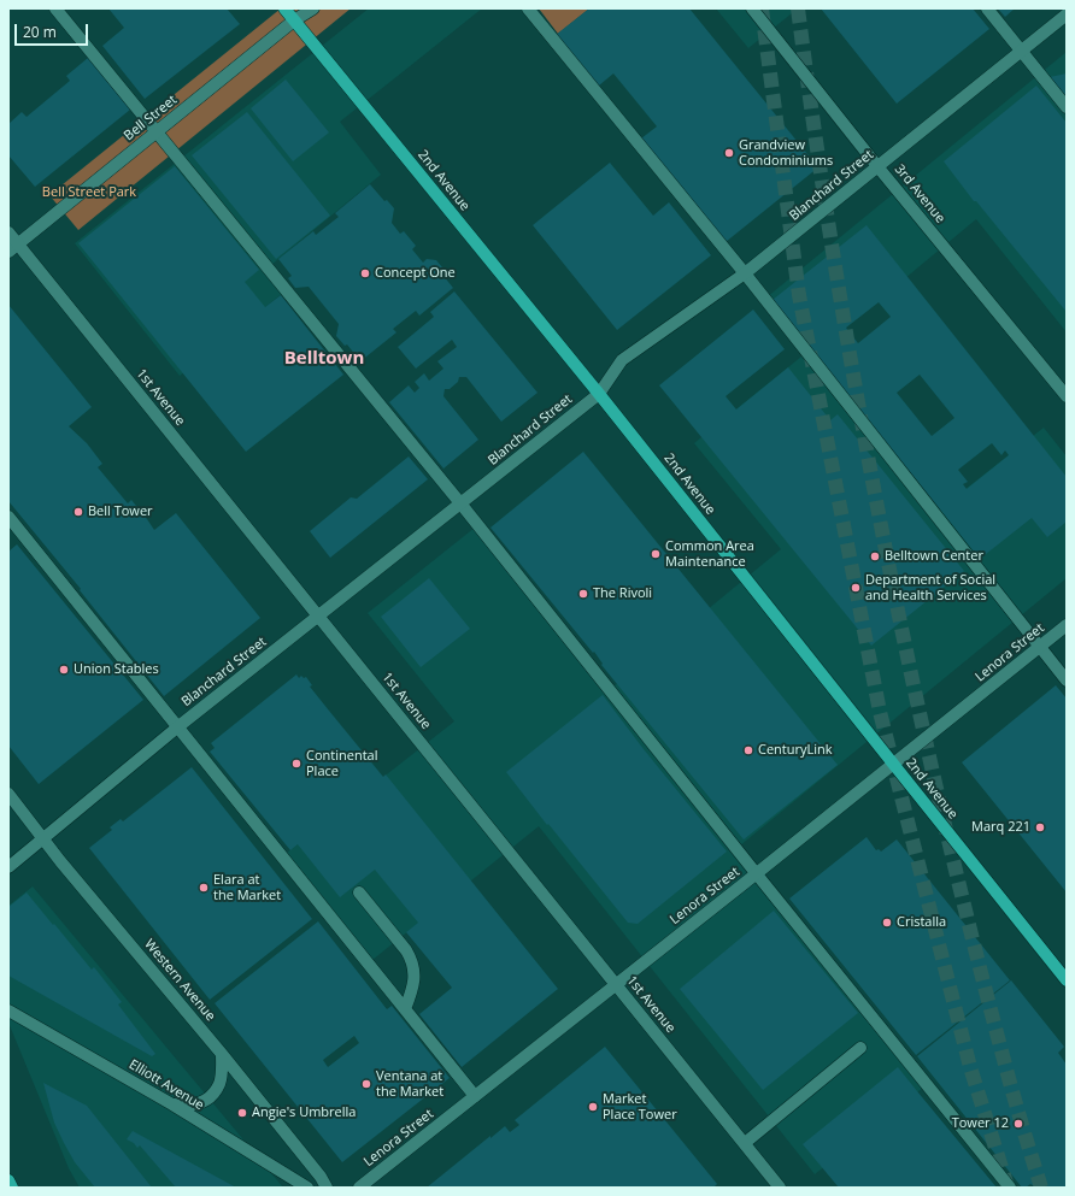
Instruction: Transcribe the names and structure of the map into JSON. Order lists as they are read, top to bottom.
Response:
{
  "streets": {
    "main road": [
      "Bell Street",
      "2nd Avenue",
      "Blanchard Street",
      "3rd Avenue",
      "1st Avenue",
      "Lenora Street",
      "Western Avenue",
      "Elliott Avenue"
    ]
  },
  "crossings": [
    ["Bell Street", "2nd Avenue"],
    ["Bell Street", "1st Avenue"],
    ["2nd Avenue", "Blanchard Street"],
    ["2nd Avenue", "Lenora Street"],
    ["Blanchard Street", "3rd Avenue"],
    ["Blanchard Street", "1st Avenue"],
    ["Blanchard Street", "Western Avenue"],
    ["1st Avenue", "Lenora Street"]
  ],
  "districts": ["Belltown"],
  "parks": ["Bell Street Park"],
  "places": [
    "Grandview Condominiums",
    "Concept One",
    "Bell Tower",
    "Common Area Maintenance",
    "Belltown Center",
    "Department of Social and Health Services",
    "The Rivoli",
    "Union Stables",
    "CenturyLink",
    "Continental Place",
    "Marq 221",
    "Elara at the Market",
    "Cristalla",
    "Ventana at the Market",
    "Market Place Tower",
    "Angie's Umbrella",
    "Tower 12"
  ],
  "scale_bar": "20 m"
}
